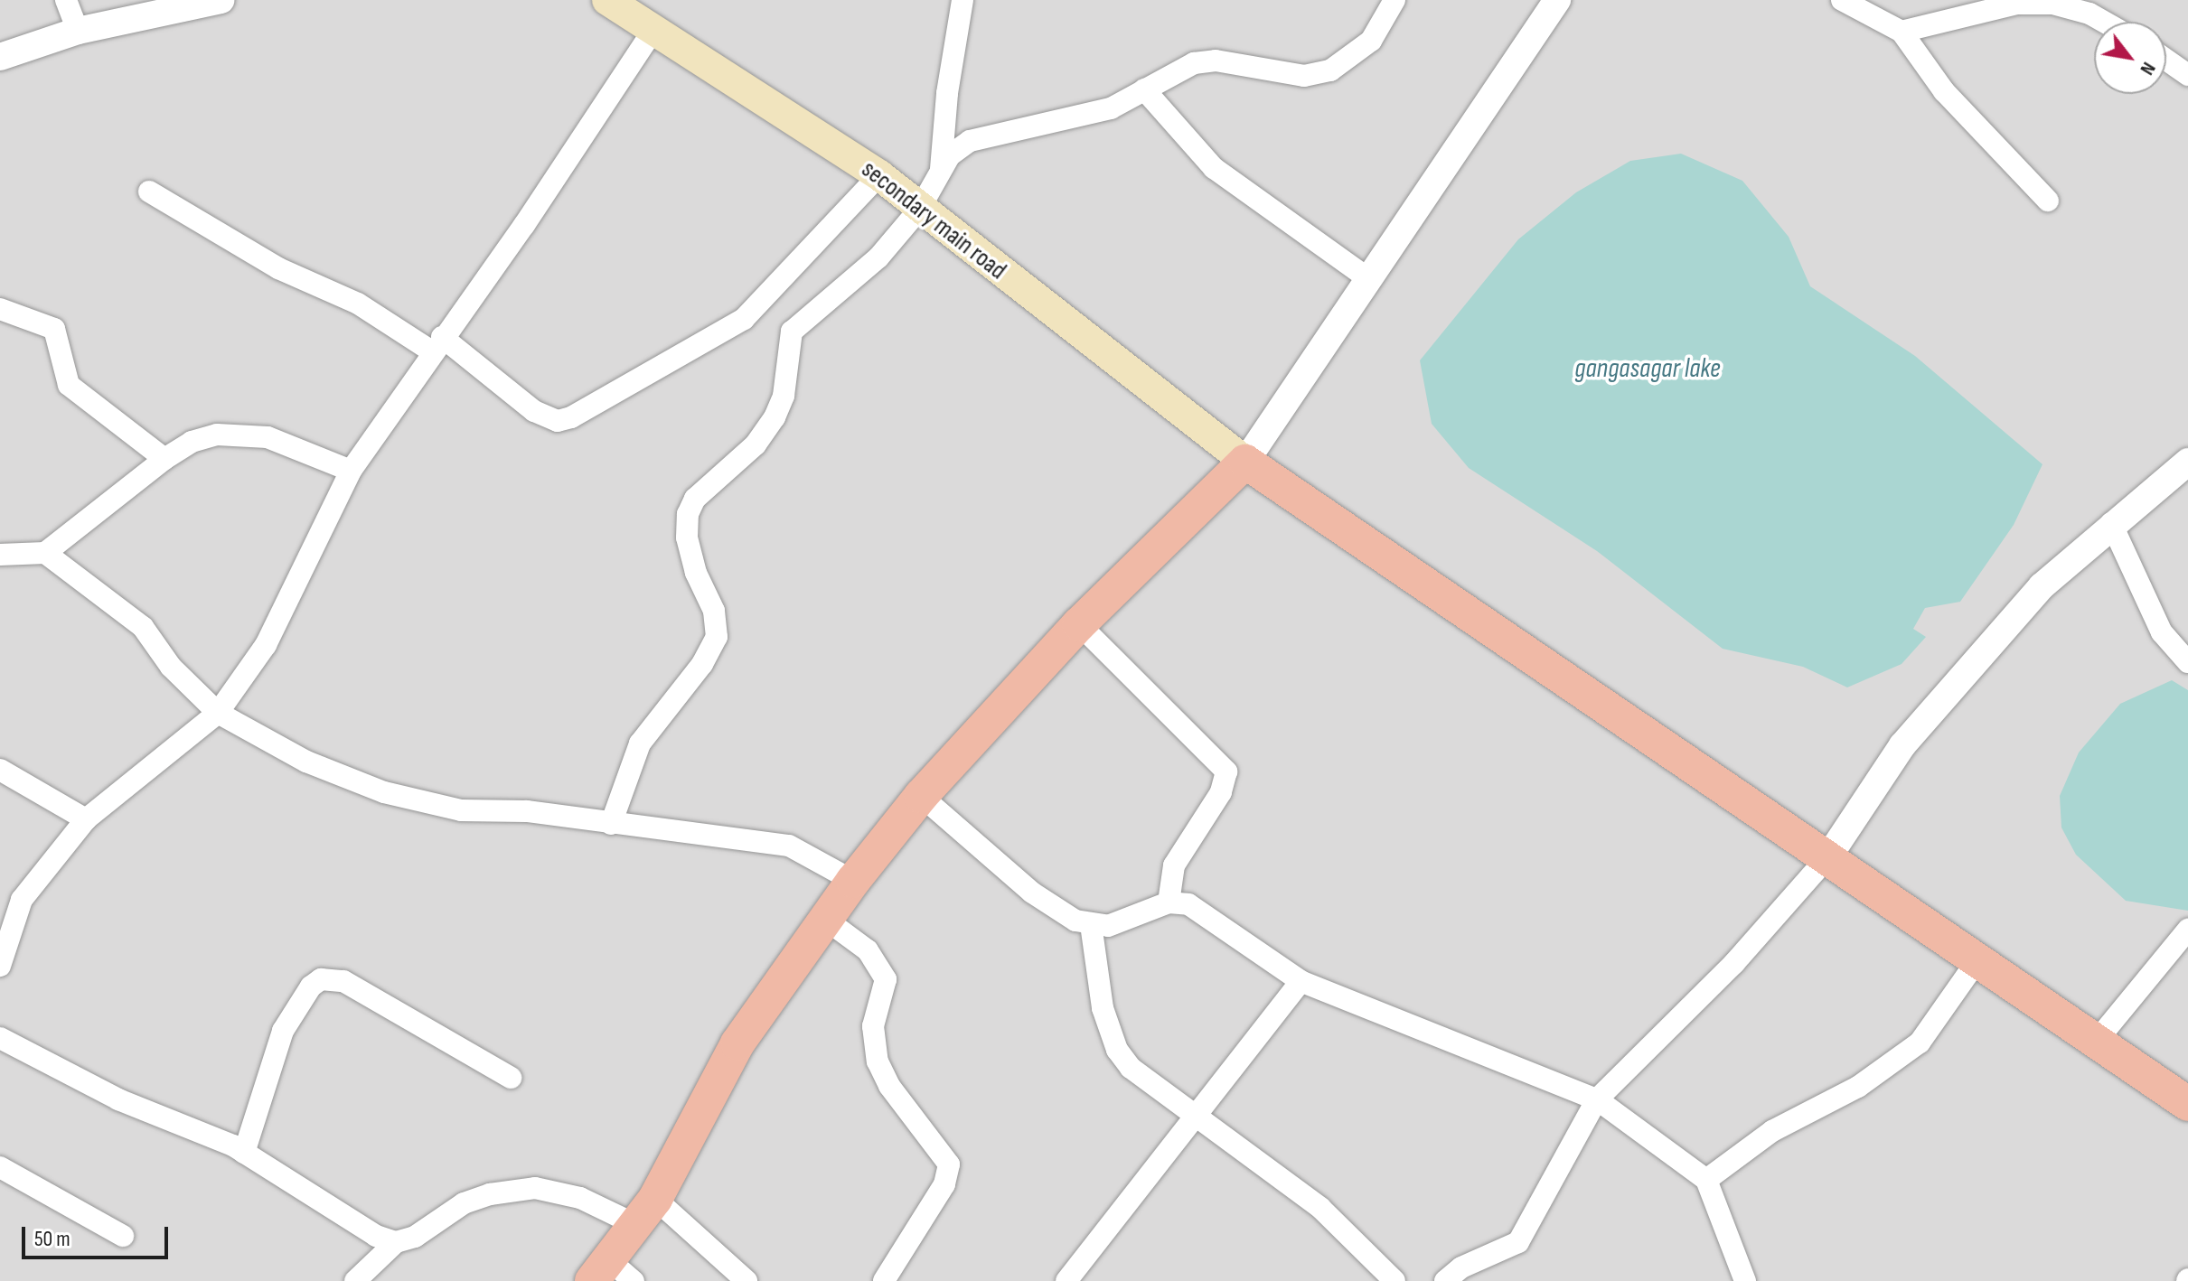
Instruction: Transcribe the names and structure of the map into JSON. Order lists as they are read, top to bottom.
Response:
{
  "streets": {
    "main road": ["secondary main road"]
  },
  "water": ["gangasagar lake"],
  "scale_bar": "50 m",
  "north": "bottom right"
}
